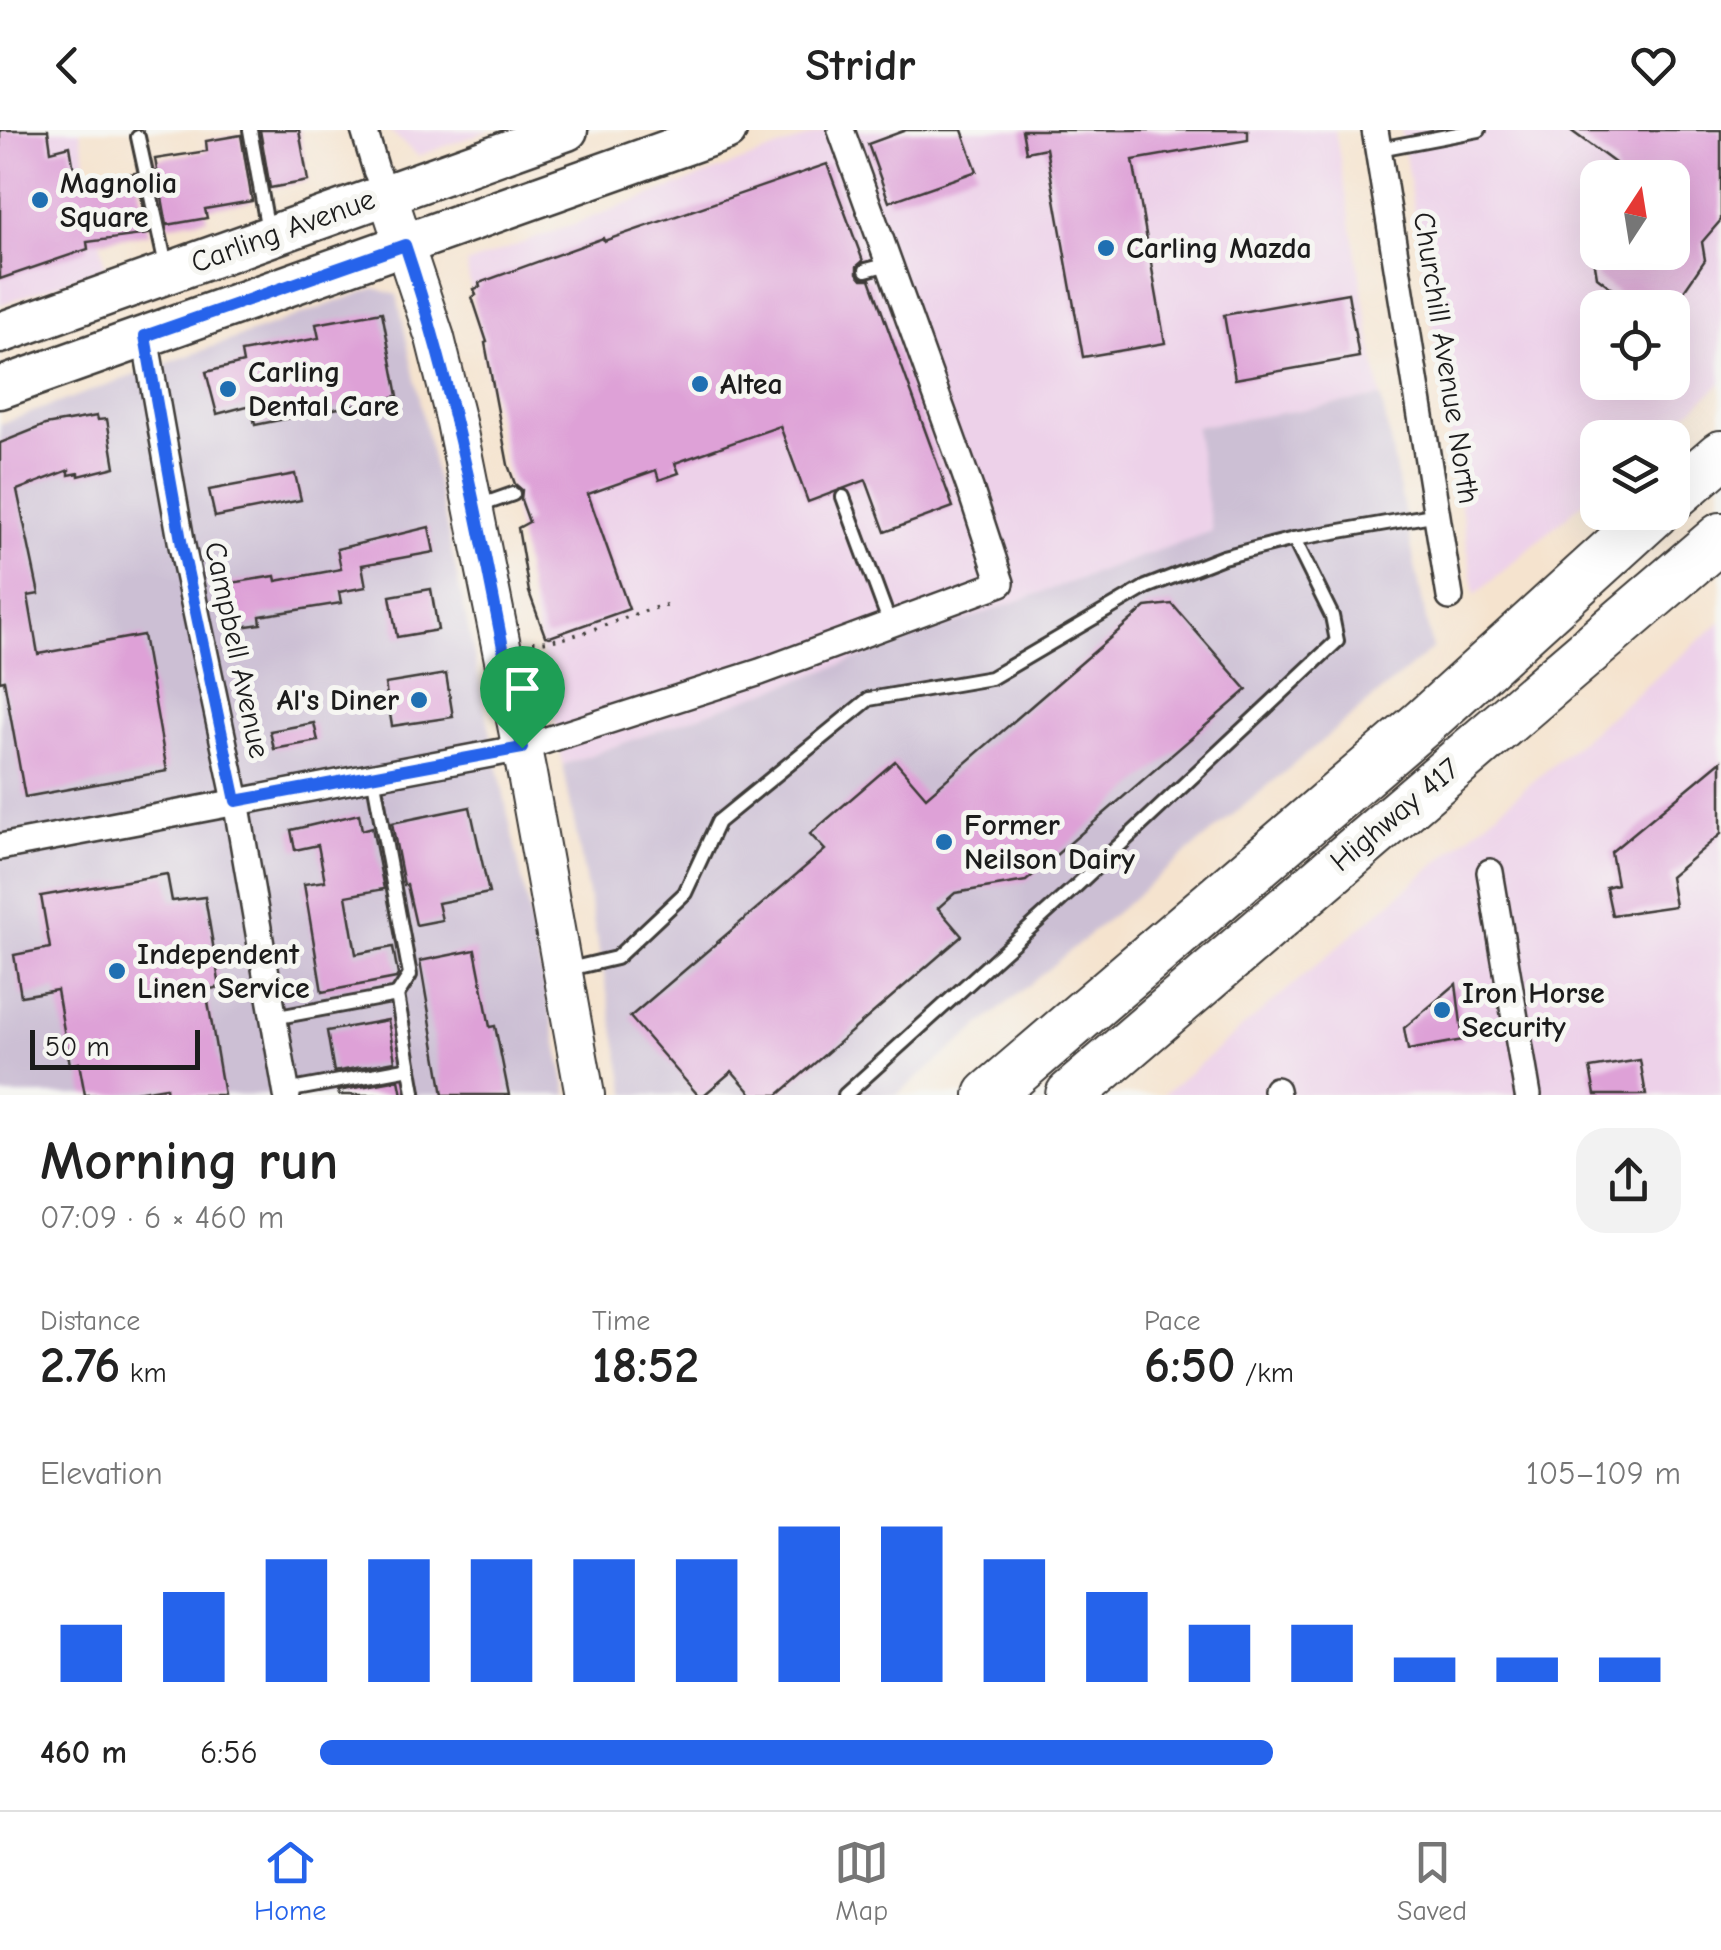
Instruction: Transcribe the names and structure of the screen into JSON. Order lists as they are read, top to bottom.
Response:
{
  "streets": {
    "highway": ["Highway 417"],
    "main road": ["Carling Avenue"],
    "street": ["Churchill Avenue North", "Campbell Avenue"]
  },
  "crossings": [
    ["Carling Avenue", "Campbell Avenue"]
  ],
  "places": [
    "Magnolia Square",
    "Carling Mazda",
    "Altea",
    "Carling Dental Care",
    "Al's Diner",
    "Former Neilson Dairy",
    "Independent Linen Service",
    "Iron Horse Security"
  ],
  "scale_bar": "50 m",
  "north": "top",
  "page": {
    "header": "Stridr",
    "scale": "50 m",
    "heading": ["Morning run", "07:09 · 6 × 460 m"],
    "stats": [
      ["Distance", "2.76 km"],
      ["Time", "18:52"],
      ["Pace", "6:50 /km"]
    ],
    "chart": ["Elevation", "105–109 m"],
    "list": [
      {
        "name": "460 m",
        "note": "6:56"
      }
    ],
    "tabs": ["Home", "Map", "Saved"]
  }
}
